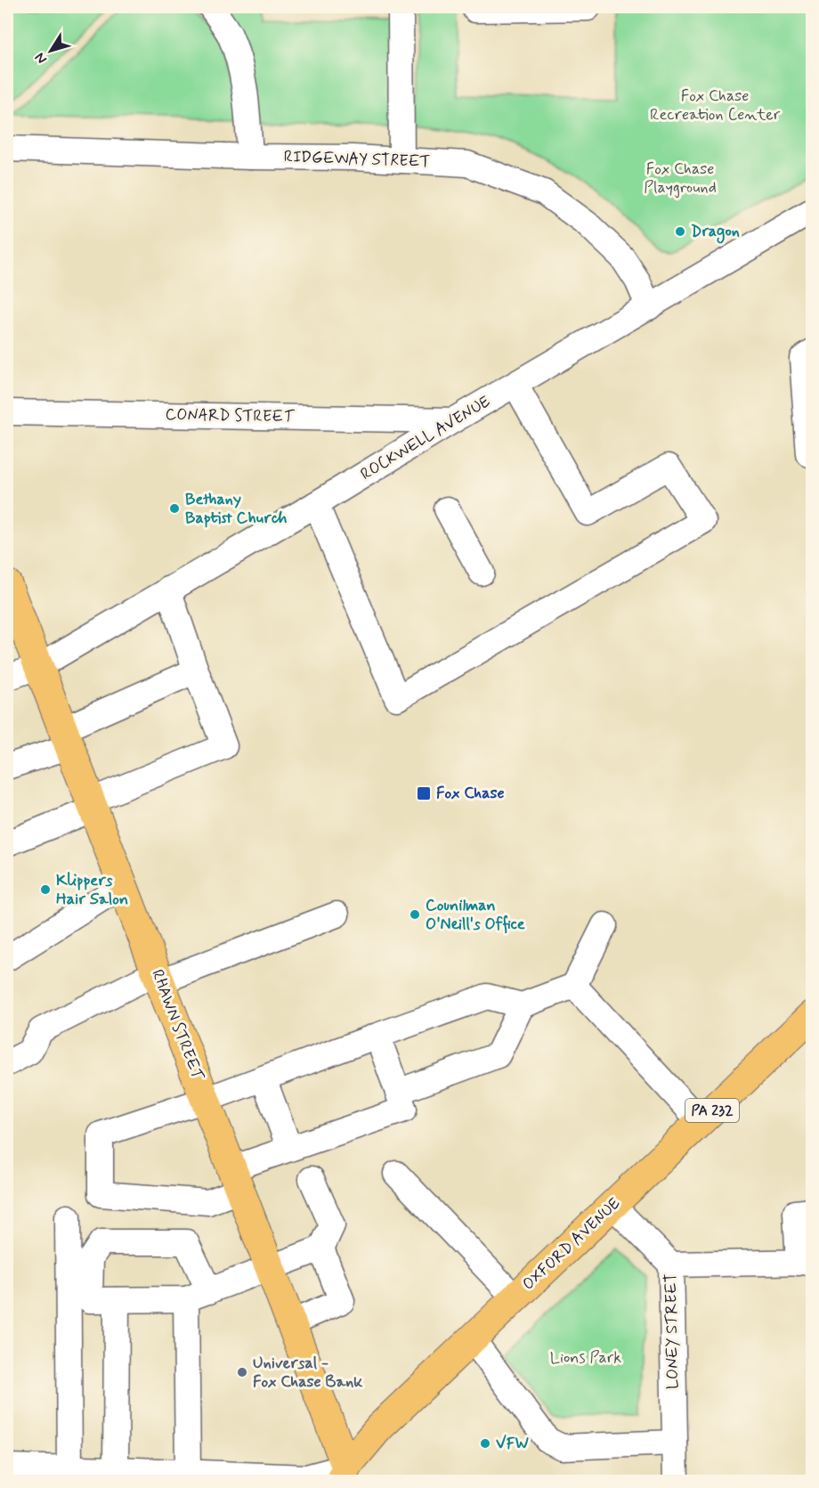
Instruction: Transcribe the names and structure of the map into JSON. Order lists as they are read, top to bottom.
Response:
{
  "streets": {
    "main road": ["RHAWN STREET", "PA 232", "OXFORD AVENUE"],
    "street": [
      "RIDGEWAY STREET",
      "CONARD STREET",
      "ROCKWELL AVENUE",
      "LONEY STREET"
    ]
  },
  "crossings": [
    ["RIDGEWAY STREET", "ROCKWELL AVENUE"],
    ["CONARD STREET", "ROCKWELL AVENUE"],
    ["ROCKWELL AVENUE", "RHAWN STREET"],
    ["RHAWN STREET", "OXFORD AVENUE"],
    ["OXFORD AVENUE", "LONEY STREET"]
  ],
  "parks": ["Fox Chase Recreation Center", "Fox Chase Playground", "Lions Park"],
  "places": {
    "other": [
      "Dragon",
      "Bethany Baptist Church",
      "Klippers Hair Salon",
      "Counilman O'Neill's Office",
      "Universal - Fox Chase Bank",
      "VFW"
    ],
    "transit": ["Fox Chase"]
  },
  "north": "bottom left"
}
